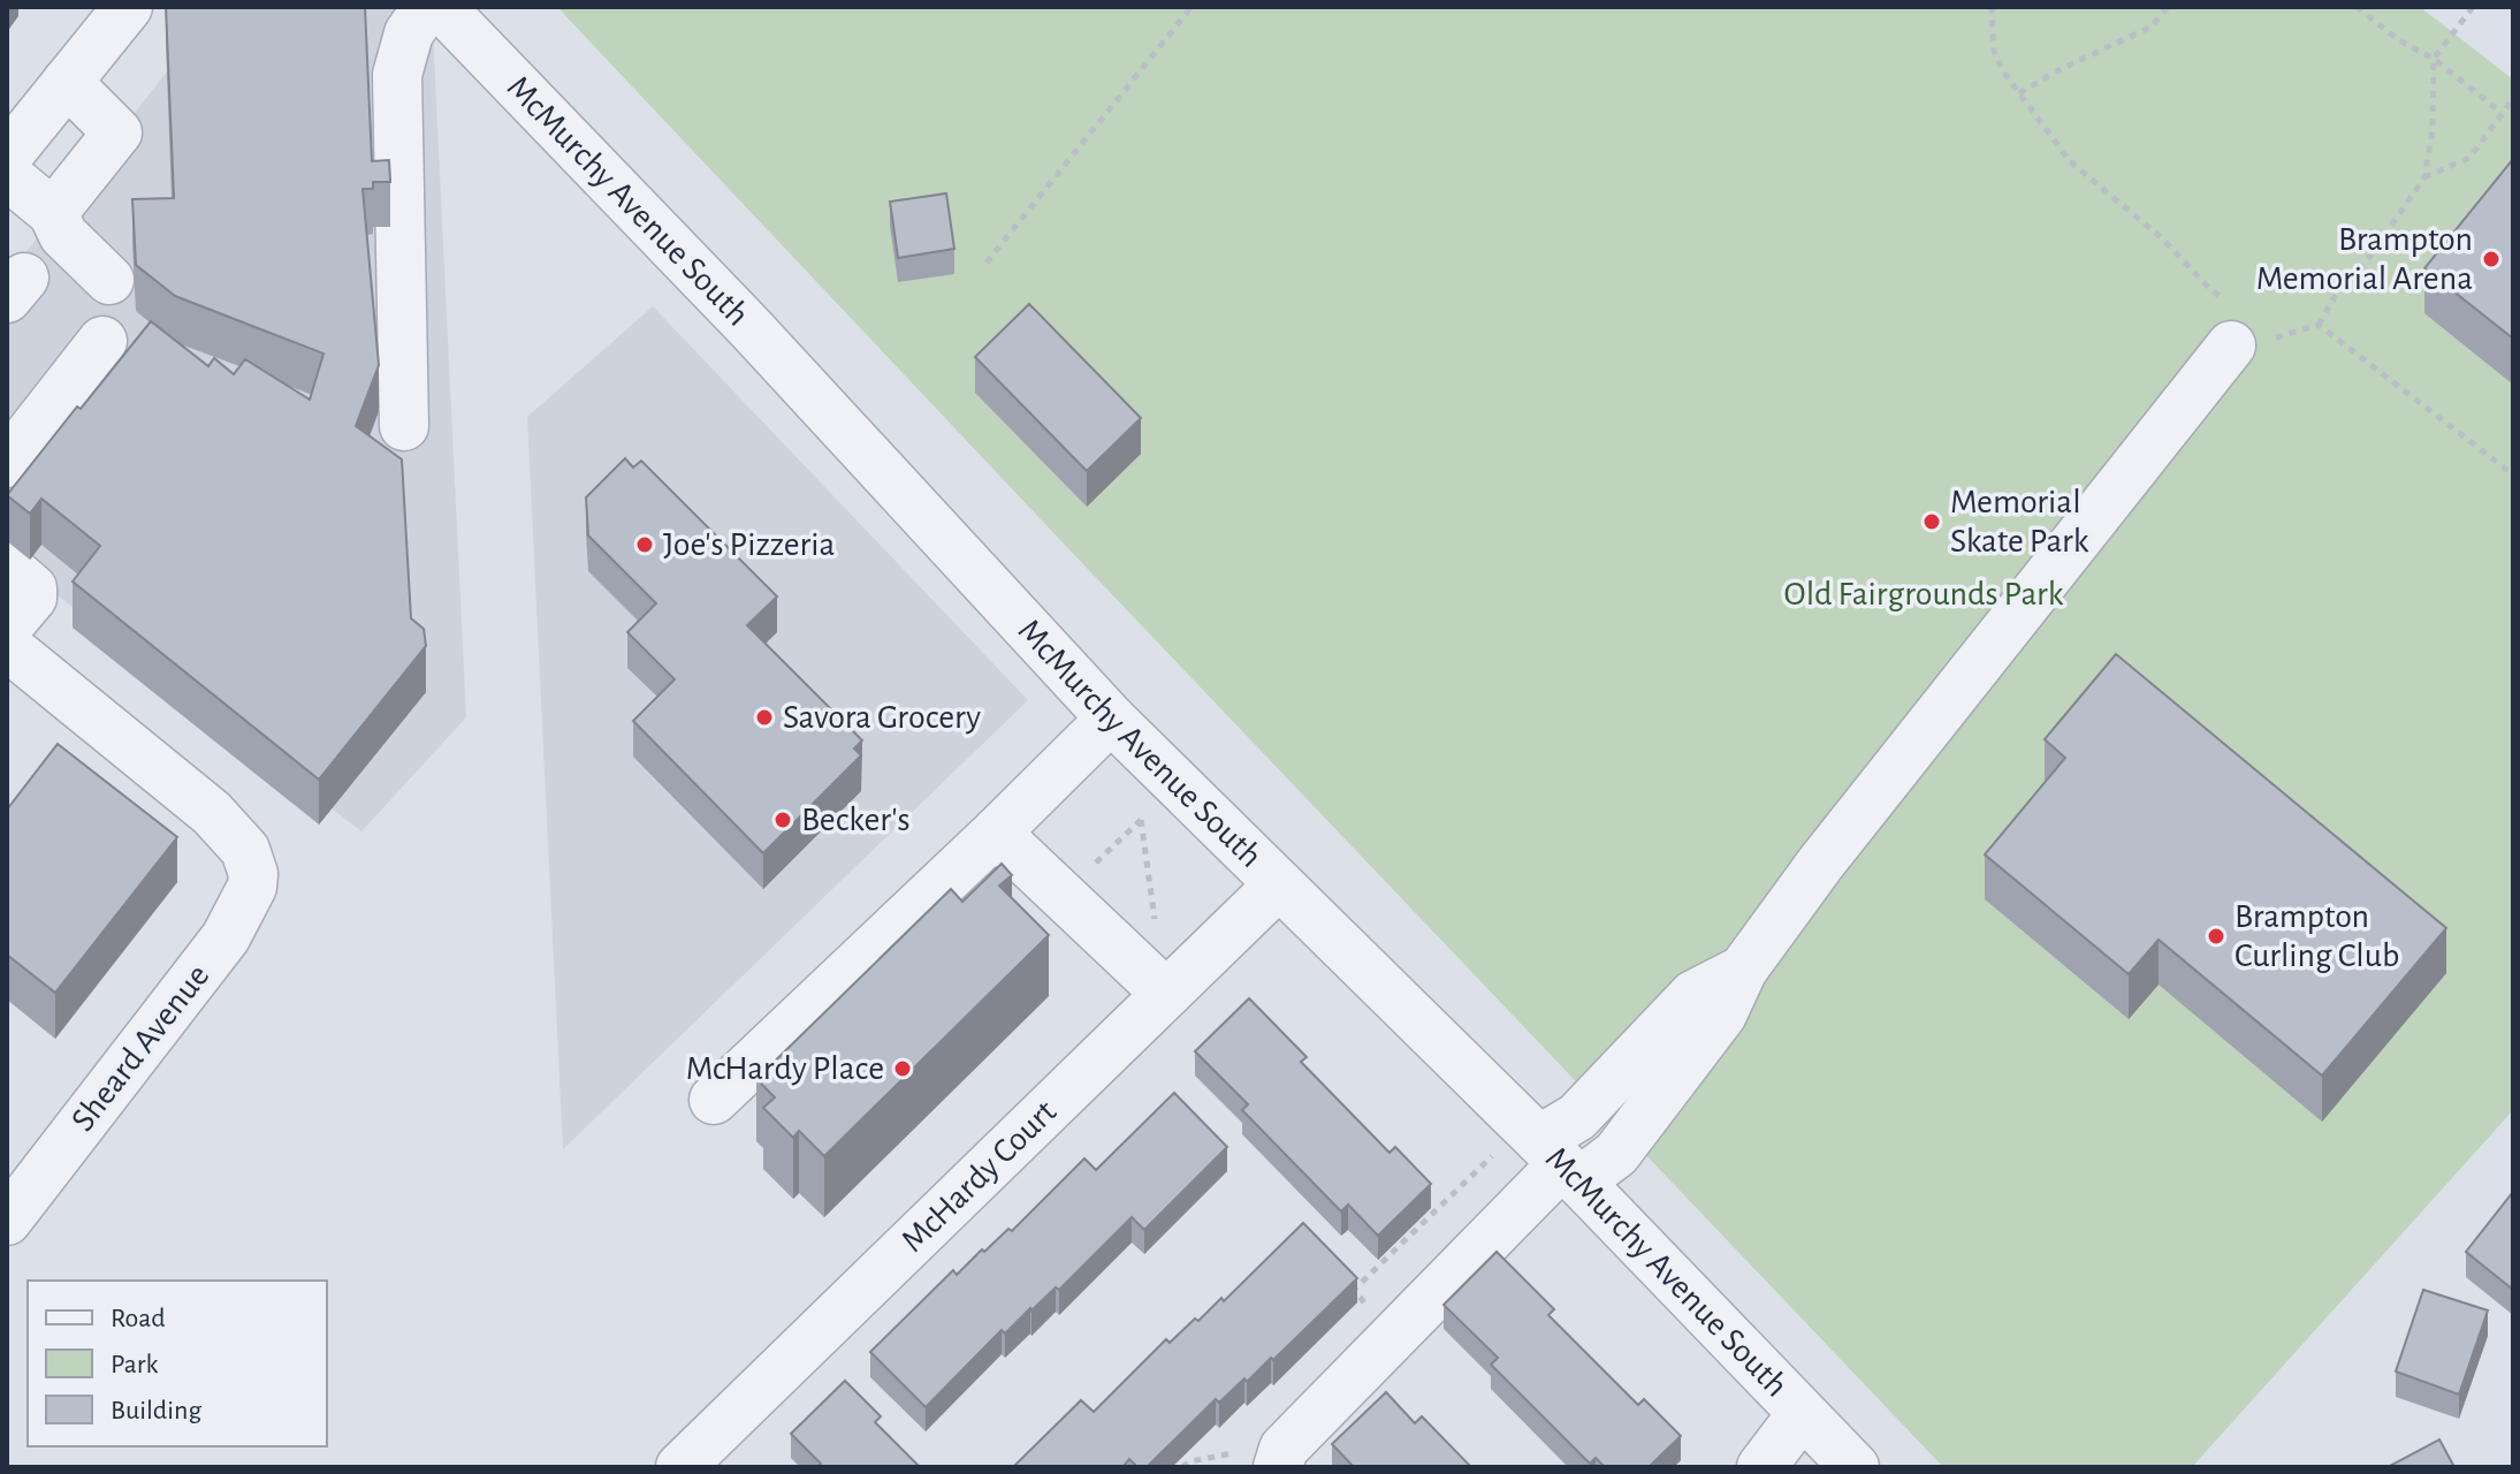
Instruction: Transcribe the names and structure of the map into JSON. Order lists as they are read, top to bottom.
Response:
{
  "streets": {
    "street": ["McMurchy Avenue South", "Sheard Avenue", "McHardy Court"]
  },
  "crossings": [
    ["McMurchy Avenue South", "McHardy Court"]
  ],
  "parks": ["Old Fairgrounds Park"],
  "places": [
    "Brampton Memorial Arena",
    "Memorial Skate Park",
    "Joe's Pizzeria",
    "Savora Grocery",
    "Becker's",
    "Brampton Curling Club",
    "McHardy Place"
  ],
  "legend": ["Road", "Park", "Building"]
}
